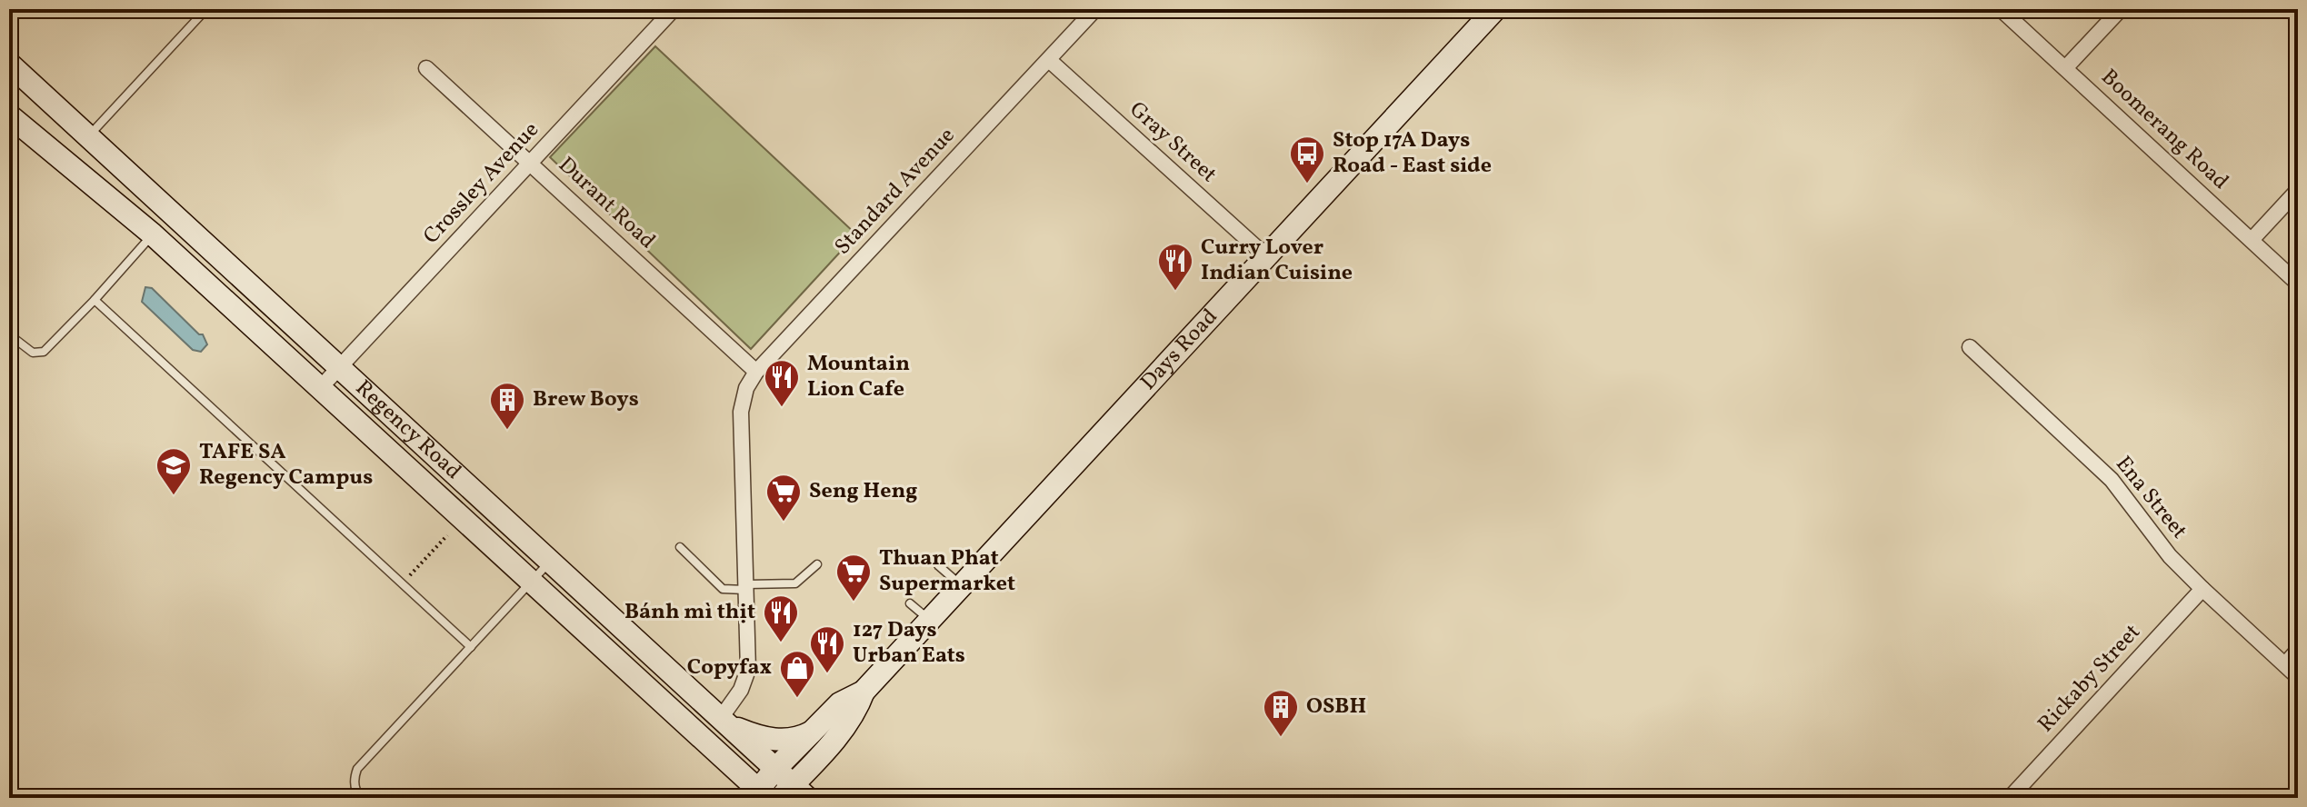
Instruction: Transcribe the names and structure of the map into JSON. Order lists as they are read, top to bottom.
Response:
{
  "streets": {
    "main road": ["Days Road", "Regency Road"],
    "street": [
      "Boomerang Road",
      "Gray Street",
      "Crossley Avenue",
      "Standard Avenue",
      "Durant Road",
      "Ena Street",
      "Rickaby Street"
    ]
  },
  "crossings": [
    ["Gray Street", "Standard Avenue"],
    ["Gray Street", "Days Road"],
    ["Crossley Avenue", "Durant Road"],
    ["Crossley Avenue", "Regency Road"],
    ["Standard Avenue", "Durant Road"],
    ["Days Road", "Regency Road"],
    ["Ena Street", "Rickaby Street"]
  ],
  "places": {
    "bus stop": ["Stop 17A Days Road - East side"],
    "restaurant": [
      "Curry Lover Indian Cuisine",
      "Mountain Lion Cafe",
      "Bánh mì thịt",
      "127 Days Urban Eats"
    ],
    "building": ["Brew Boys", "OSBH"],
    "school or university": ["TAFE SA Regency Campus"],
    "supermarket": ["Seng Heng", "Thuan Phat Supermarket"],
    "shop": ["Copyfax"]
  }
}
